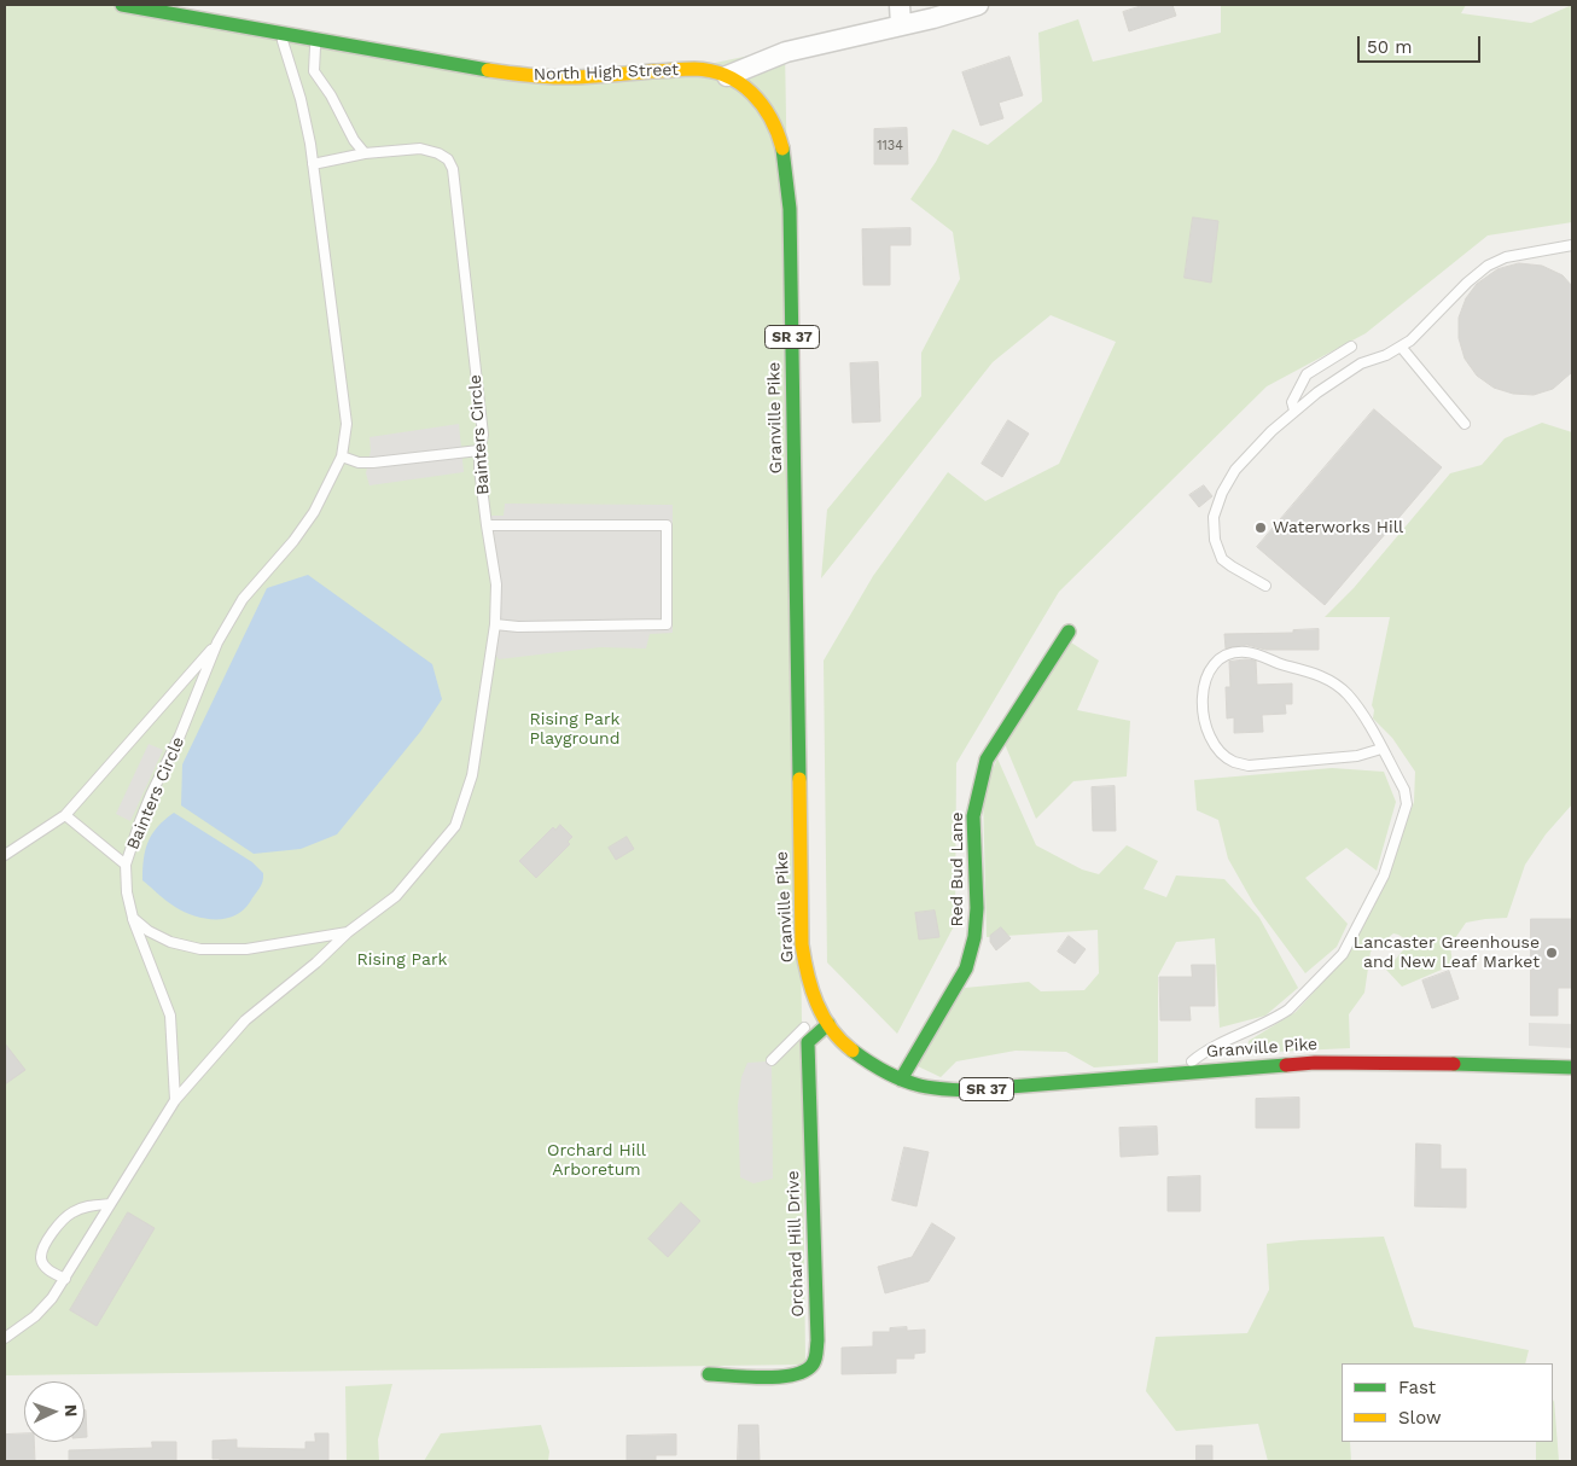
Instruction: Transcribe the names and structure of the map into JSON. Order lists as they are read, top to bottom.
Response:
{
  "streets": {
    "main road": [
      "North High Street",
      "SR 37",
      "Granville Pike",
      "Red Bud Lane",
      "Orchard Hill Drive"
    ],
    "lane": ["Bainters Circle"]
  },
  "crossings": [
    ["North High Street", "Granville Pike"],
    ["North High Street", "Bainters Circle"],
    ["Granville Pike", "Red Bud Lane"],
    ["Granville Pike", "Orchard Hill Drive"]
  ],
  "parks": ["Rising Park Playground", "Rising Park", "Orchard Hill Arboretum"],
  "places": ["Waterworks Hill", "Lancaster Greenhouse and New Leaf Market"],
  "house_numbers": ["1134"],
  "legend": ["Fast", "Slow"],
  "scale_bar": "50 m",
  "north": "right"
}
